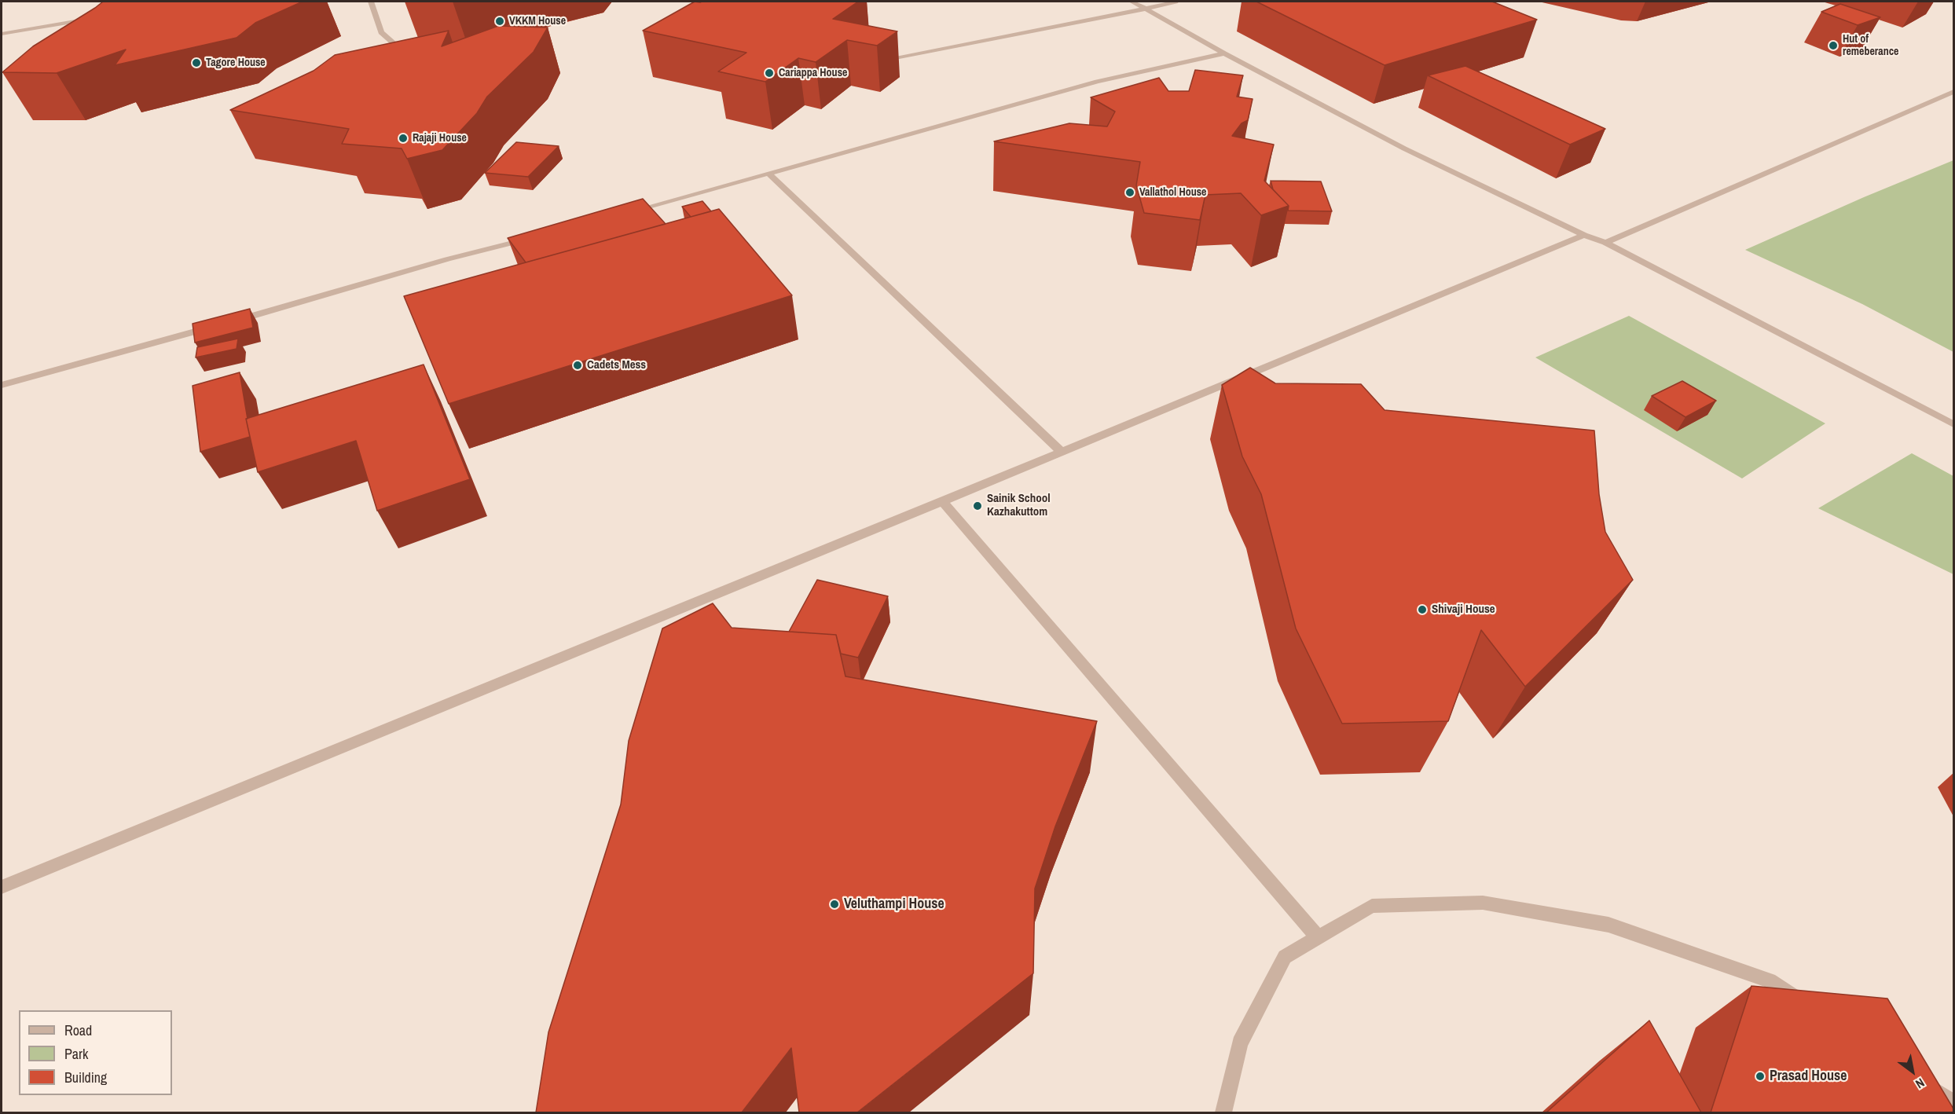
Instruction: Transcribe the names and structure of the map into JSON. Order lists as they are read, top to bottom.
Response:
{
  "places": [
    "VKKM House",
    "Hut of remeberance",
    "Tagore House",
    "Cariappa House",
    "Rajaji House",
    "Vallathol House",
    "Cadets Mess",
    "Sainik School Kazhakuttom",
    "Shivaji House",
    "Veluthampi House",
    "Prasad House"
  ],
  "legend": ["Road", "Park", "Building"],
  "north": "bottom right"
}
